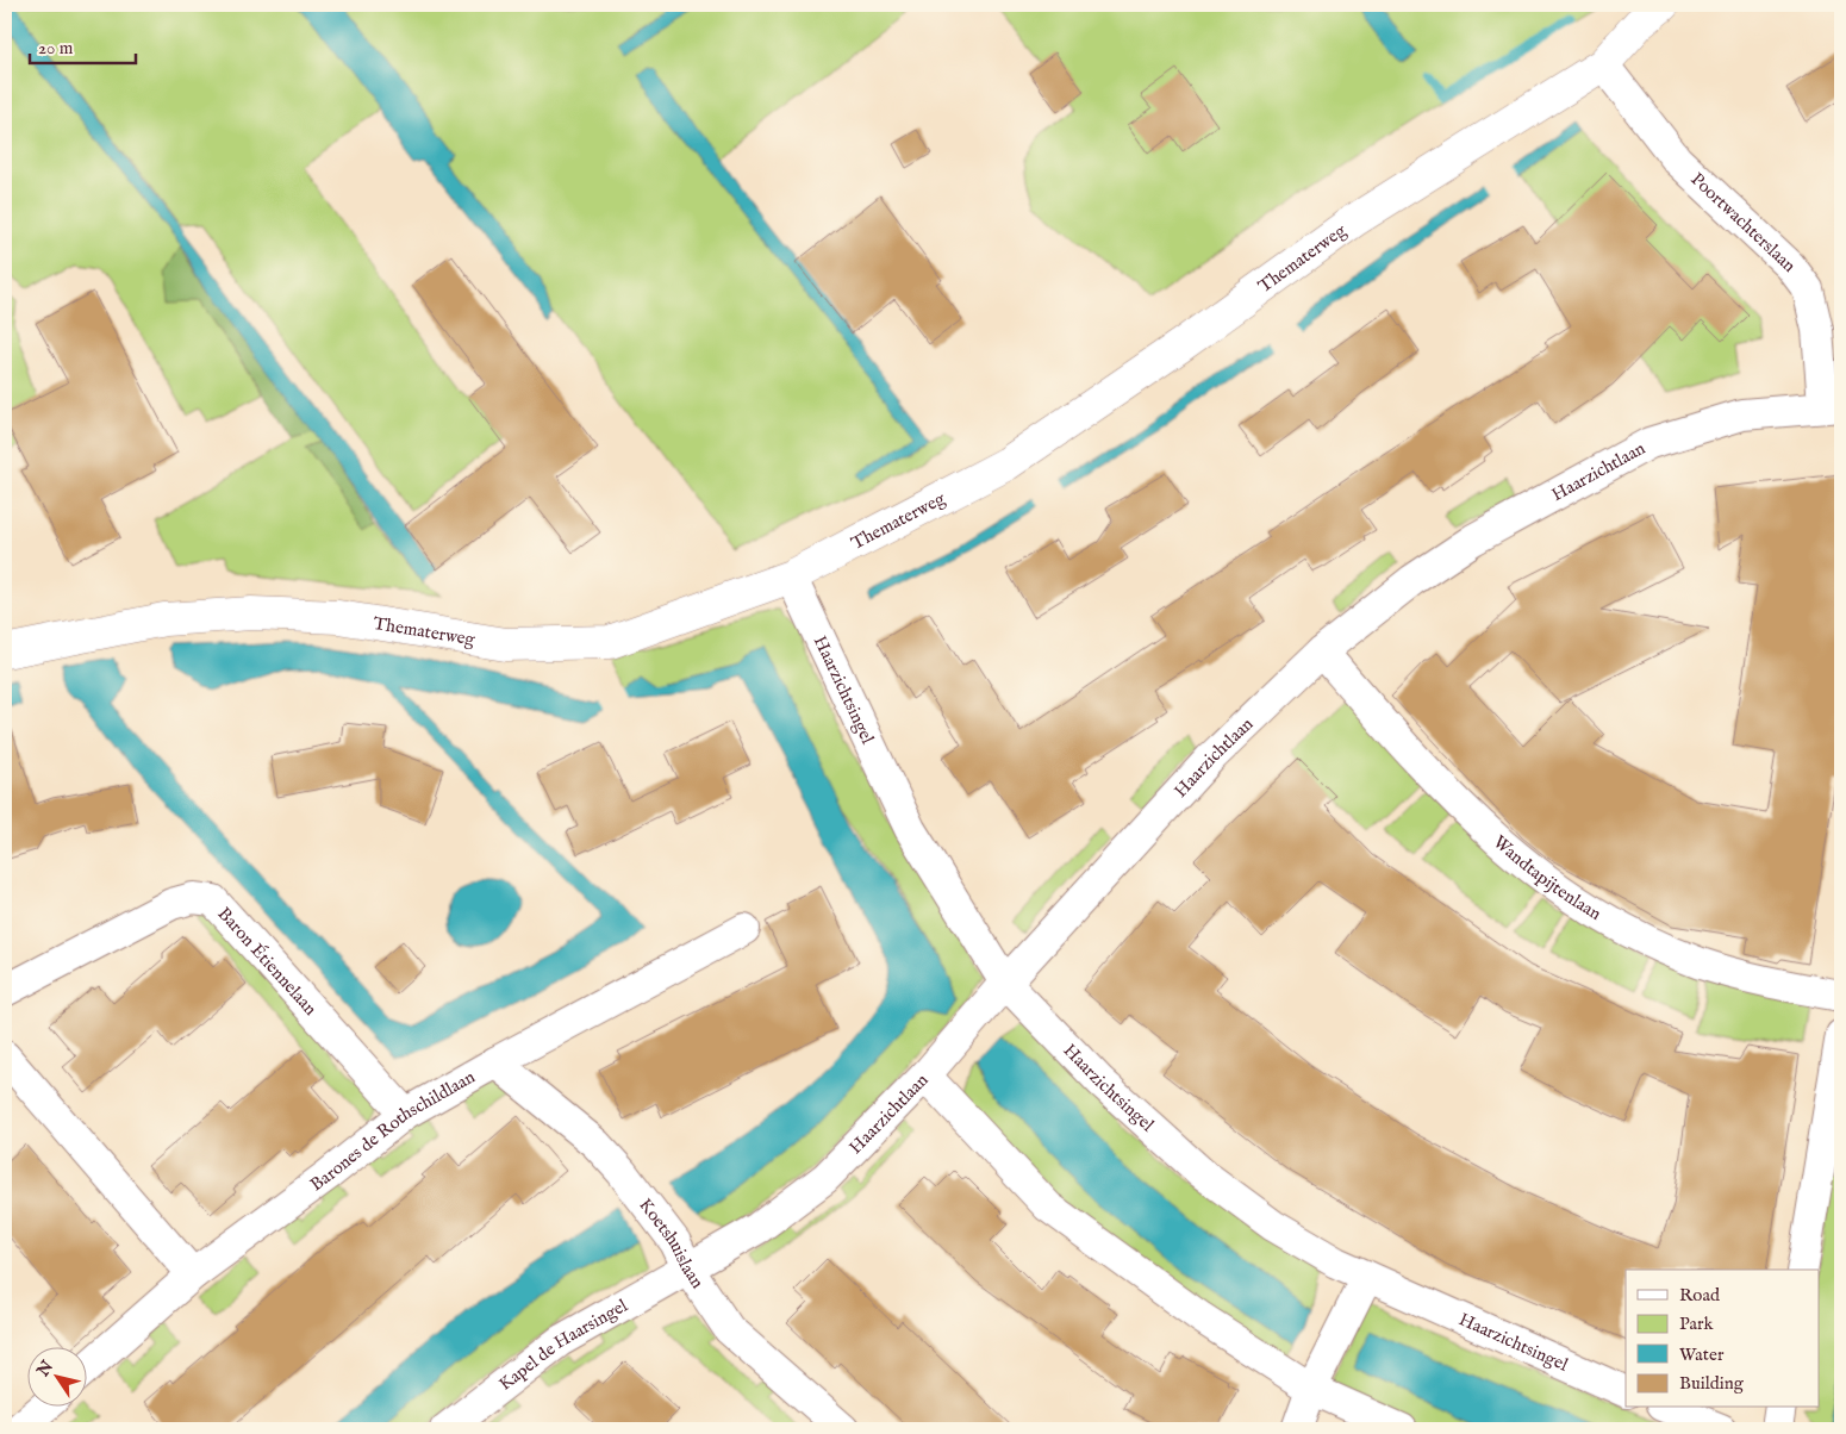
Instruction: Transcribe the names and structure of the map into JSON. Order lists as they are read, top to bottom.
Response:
{
  "streets": {
    "street": [
      "Poortwachterslaan",
      "Thematerweg",
      "Haarzichtlaan",
      "Haarzichtsingel",
      "Wandtapijtenlaan",
      "Baron Étiennelaan",
      "Barones de Rothschildlaan",
      "Koetshuislaan",
      "Kapel de Haarsingel"
    ]
  },
  "crossings": [
    ["Poortwachterslaan", "Thematerweg"],
    ["Poortwachterslaan", "Haarzichtlaan"],
    ["Thematerweg", "Haarzichtsingel"],
    ["Haarzichtlaan", "Haarzichtsingel"],
    ["Haarzichtlaan", "Wandtapijtenlaan"],
    ["Haarzichtlaan", "Koetshuislaan"],
    ["Haarzichtlaan", "Kapel de Haarsingel"],
    ["Baron Étiennelaan", "Barones de Rothschildlaan"],
    ["Barones de Rothschildlaan", "Koetshuislaan"],
    ["Koetshuislaan", "Kapel de Haarsingel"]
  ],
  "legend": [
    "Road",
    "Park",
    "Water",
    "Building"
  ],
  "scale_bar": "20 m",
  "north": "top left"
}
